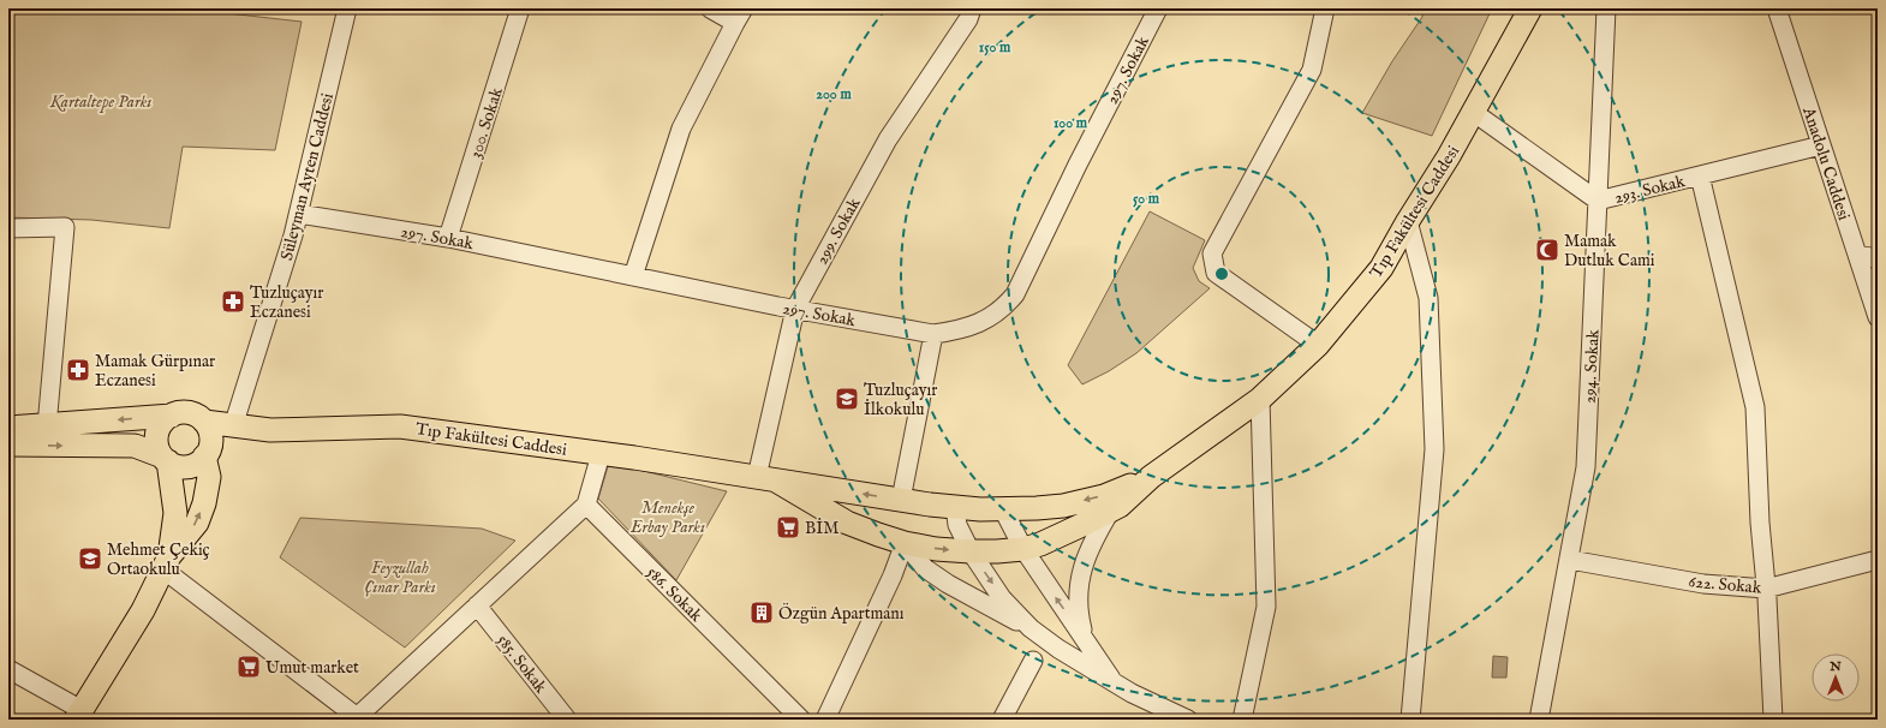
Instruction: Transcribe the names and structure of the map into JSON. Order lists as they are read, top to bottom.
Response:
{
  "streets": {
    "main road": ["Tıp Fakültesi Caddesi"],
    "street": [
      "297. Sokak",
      "300. Sokak",
      "Anadolu Caddesi",
      "Süleyman Ayten Caddesi",
      "293. Sokak",
      "299. Sokak",
      "294. Sokak",
      "622. Sokak",
      "586. Sokak",
      "585. Sokak"
    ]
  },
  "crossings": [
    ["297. Sokak", "300. Sokak"],
    ["297. Sokak", "Süleyman Ayten Caddesi"],
    ["297. Sokak", "299. Sokak"],
    ["Anadolu Caddesi", "293. Sokak"],
    ["Süleyman Ayten Caddesi", "Tıp Fakültesi Caddesi"],
    ["293. Sokak", "Tıp Fakültesi Caddesi"],
    ["293. Sokak", "294. Sokak"],
    ["Tıp Fakültesi Caddesi", "299. Sokak"],
    ["294. Sokak", "622. Sokak"]
  ],
  "parks": ["Kartaltepe Parkı", "Menekşe Erbay Parkı", "Feyzullah Çınar Parkı"],
  "places": {
    "mosque": ["Mamak Dutluk Cami"],
    "pharmacy": ["Tuzluçayır Eczanesi", "Mamak Gürpınar Eczanesi"],
    "school or university": ["Tuzluçayır İlkokulu", "Mehmet Çekiç Ortaokulu"],
    "supermarket": ["BİM", "Umut market"],
    "building": ["Özgün Apartmanı"]
  },
  "north": "top",
  "rings": [
    "150 m",
    "200 m",
    "100 m",
    "50 m"
  ]
}
